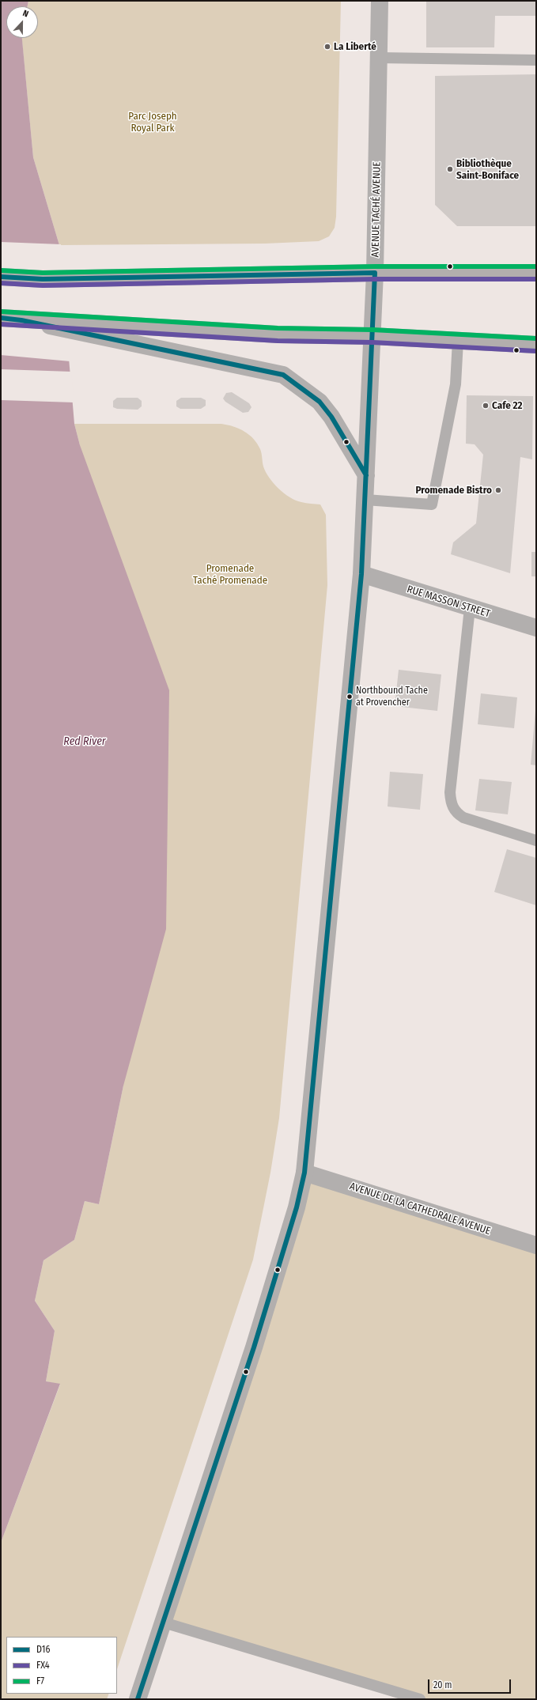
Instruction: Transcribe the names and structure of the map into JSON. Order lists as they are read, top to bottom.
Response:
{
  "streets": {
    "street": ["AVENUE TACHÉ AVENUE", "RUE MASSON STREET", "AVENUE DE LA CATHEDRALE AVENUE"]
  },
  "crossings": [
    ["AVENUE TACHÉ AVENUE", "RUE MASSON STREET"],
    ["AVENUE TACHÉ AVENUE", "AVENUE DE LA CATHEDRALE AVENUE"]
  ],
  "water": ["Red River"],
  "parks": ["Parc Joseph Royal Park", "Promenade Taché Promenade"],
  "places": [
    "La Liberté",
    "Bibliothèque Saint-Boniface",
    "Cafe 22",
    "Promenade Bistro",
    "Northbound Tache at Provencher"
  ],
  "lines": ["transit line F7", "transit line D16", "transit line FX4"],
  "legend": ["D16", "FX4", "F7"],
  "scale_bar": "20 m",
  "north": "top"
}
